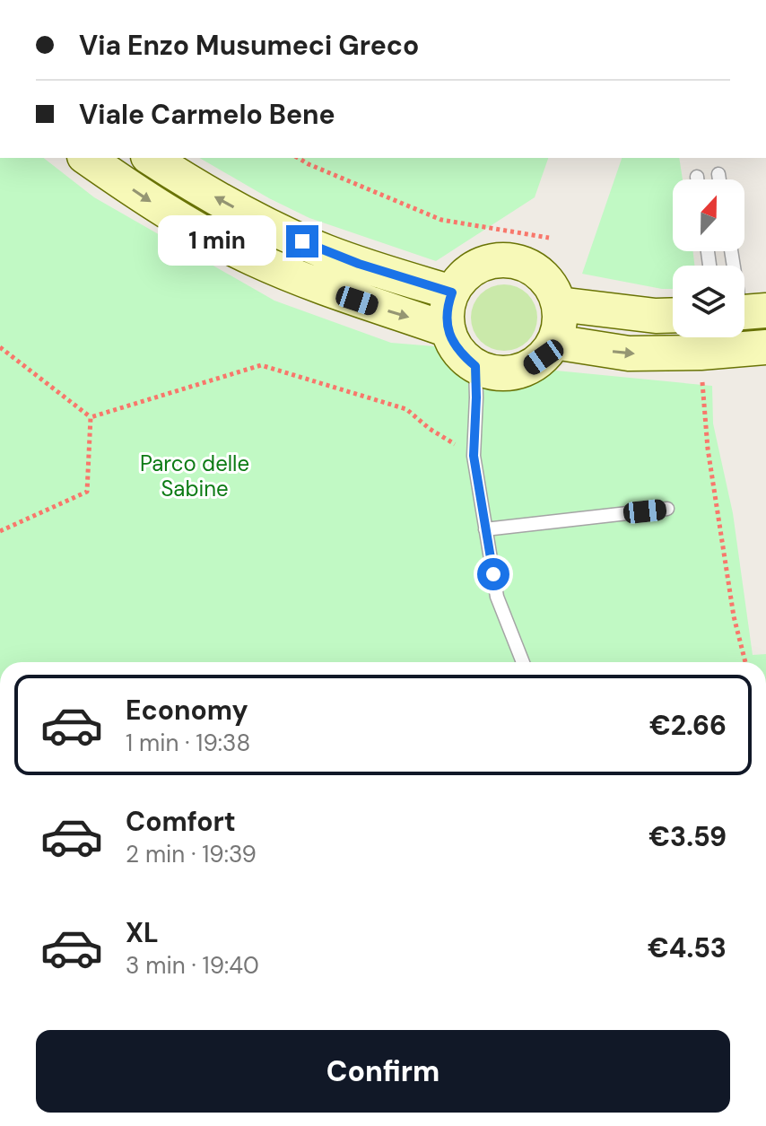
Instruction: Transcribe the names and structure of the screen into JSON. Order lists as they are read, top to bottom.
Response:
{
  "parks": ["Parco delle Sabine"],
  "north": "top",
  "page": {
    "banner": ["Via Enzo Musumeci Greco", "Viale Carmelo Bene"],
    "bubble": "1 min",
    "list": [
      {
        "name": "Economy",
        "note": "1 min · 19:38",
        "value": "€2.66"
      },
      {
        "name": "Comfort",
        "note": "2 min · 19:39",
        "value": "€3.59"
      },
      {
        "name": "XL",
        "note": "3 min · 19:40",
        "value": "€4.53"
      }
    ],
    "buttons": "Confirm"
  }
}
